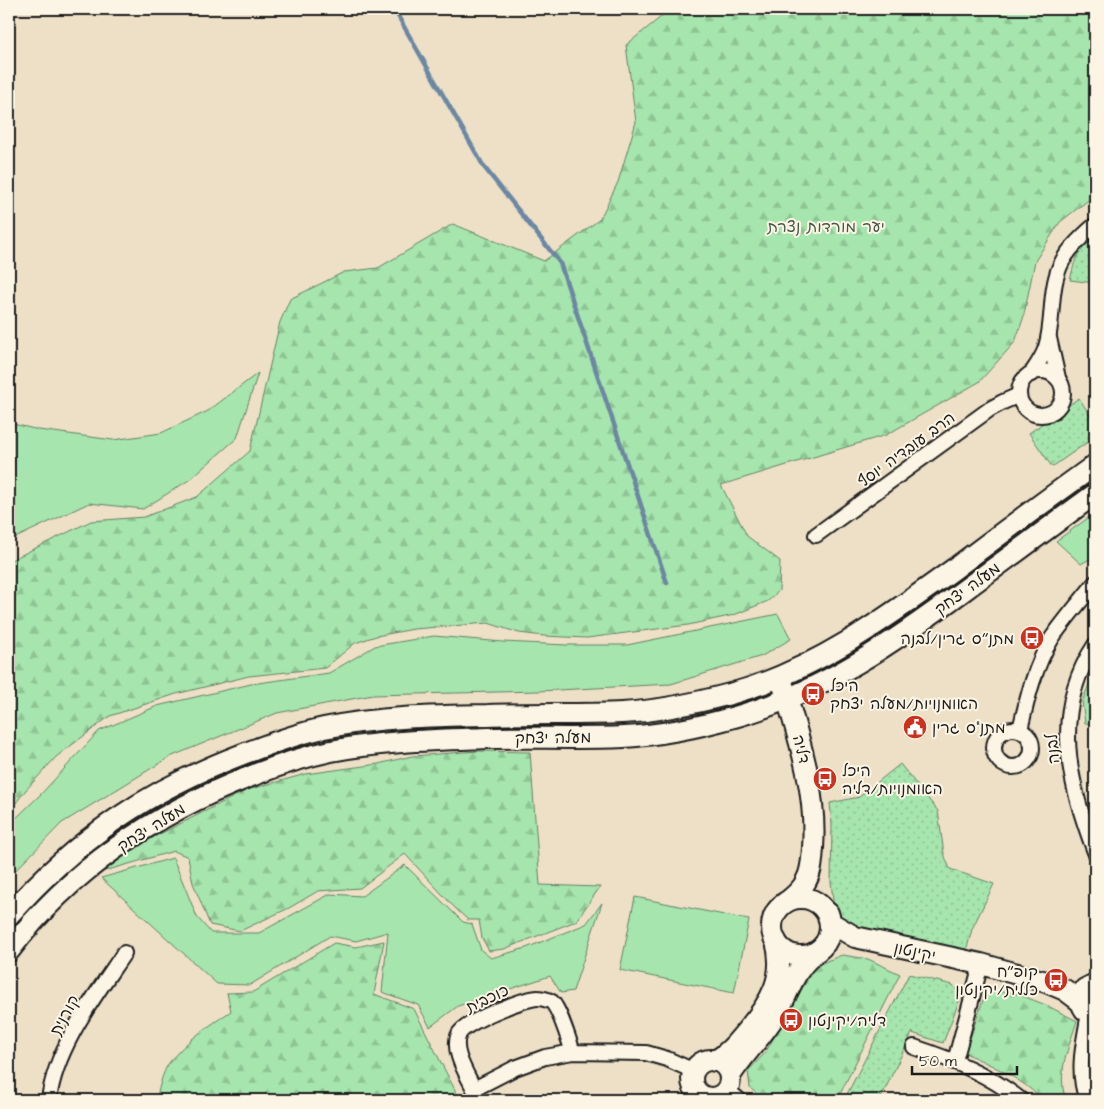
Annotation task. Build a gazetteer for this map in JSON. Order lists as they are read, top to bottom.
{
  "streets": {
    "street": [
      "הרב עובדיה יוסף",
      "מעלה יצחק",
      "דליה",
      "לבנה",
      "יקינטון",
      "כוכבית",
      "קורנית"
    ]
  },
  "crossings": [
    ["מעלה יצחק", "דליה"],
    ["דליה", "יקינטון"]
  ],
  "parks": ["יער מורדות נצרת"],
  "places": {
    "bus stop": [
      "מתנ״ס גרין/לבנה",
      "היכל האומנויות/מעלה יצחק",
      "היכל האומנויות/דליה",
      "קופ״ח כללית/יקינטון",
      "דליה/יקינטון"
    ],
    "public building": ["מתנ\"ס גרין"]
  },
  "scale_bar": "50 m"
}
